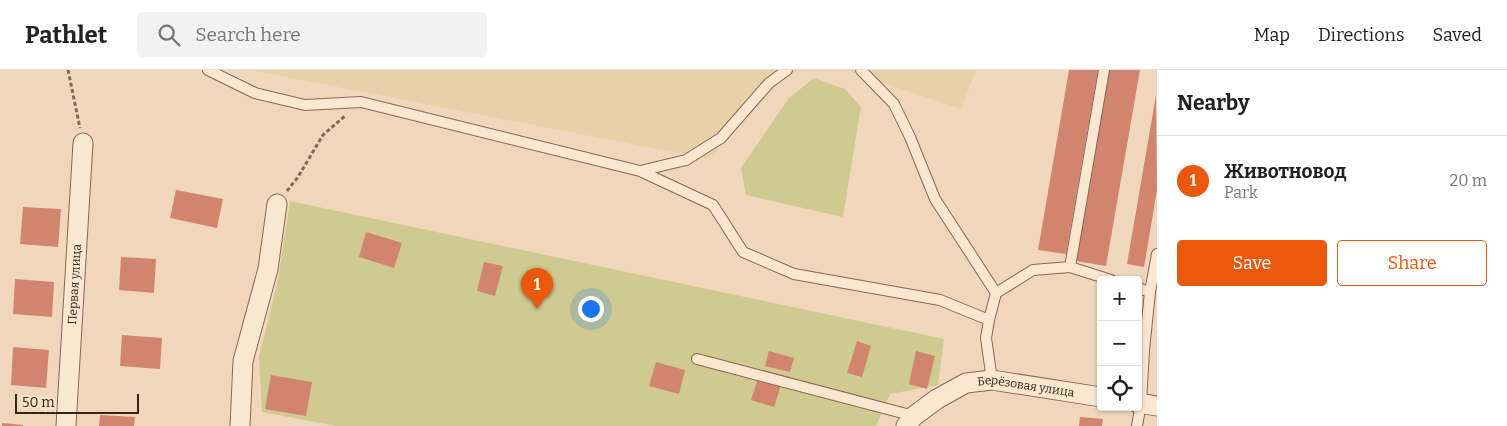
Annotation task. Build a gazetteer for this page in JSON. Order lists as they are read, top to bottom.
{
  "streets": {
    "street": ["Первая улица", "Берёзовая улица"]
  },
  "scale_bar": "50 m",
  "page": {
    "header": "Pathlet",
    "search": "Search here",
    "nav": ["Map", "Directions", "Saved"],
    "heading": "Nearby",
    "list": [
      {
        "mark": "1",
        "name": "Животновод",
        "note": "Park",
        "value": "20 m"
      }
    ],
    "buttons": ["Save", "Share"],
    "pins": "1",
    "map_buttons": ["+", "−"],
    "scale": "50 m"
  }
}
